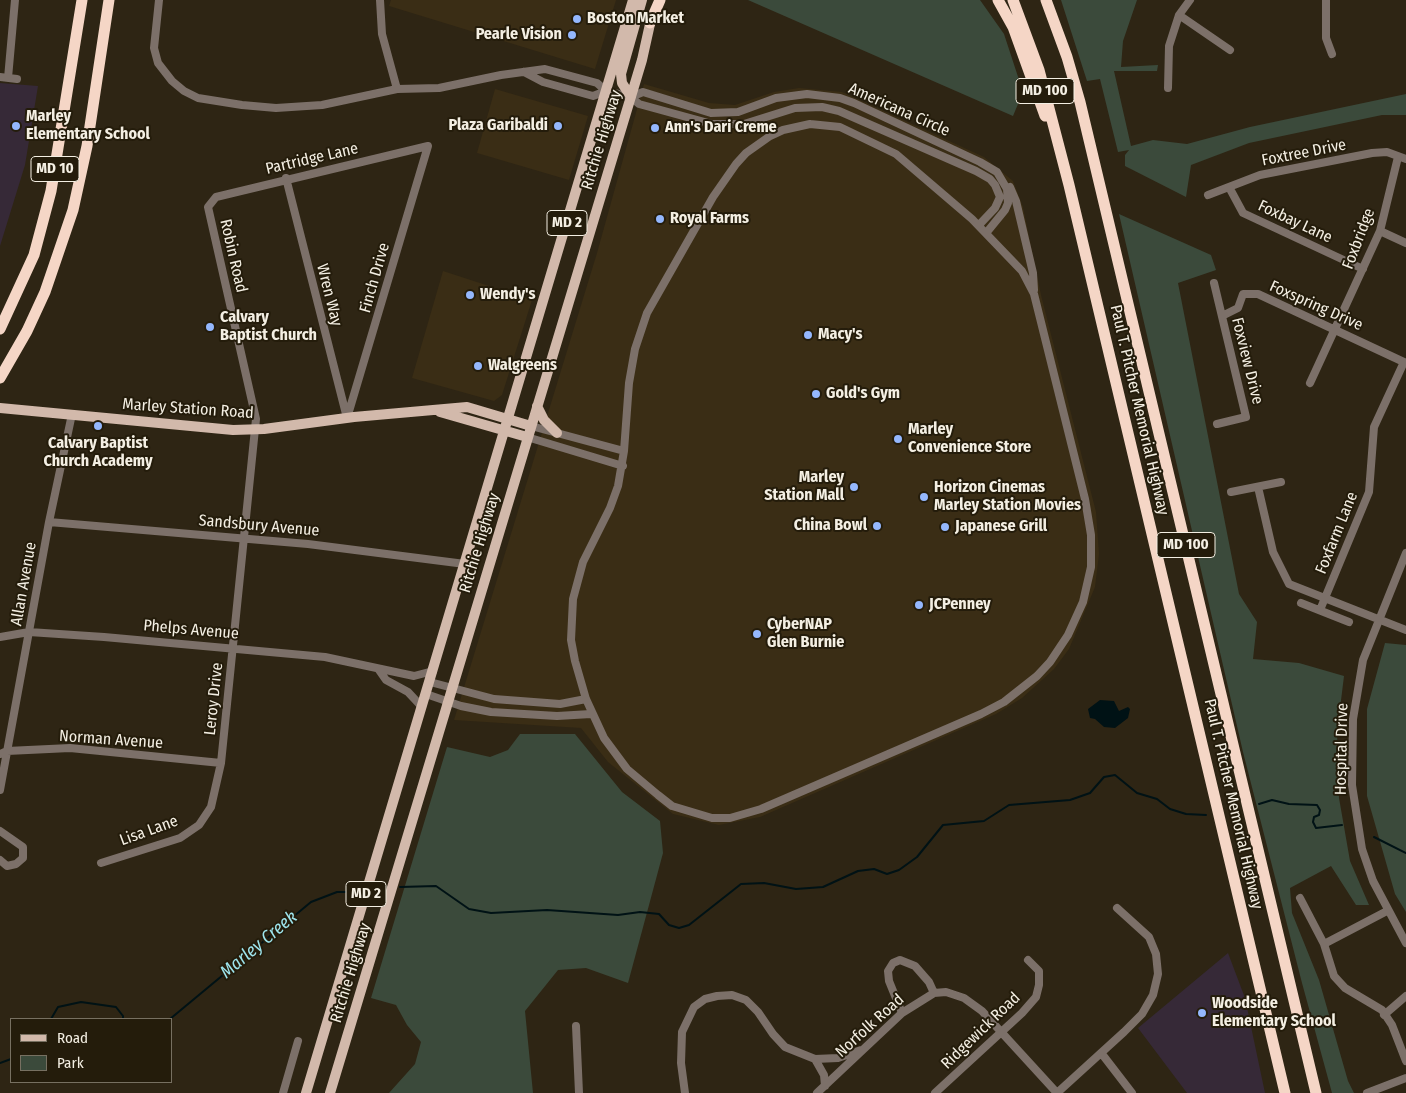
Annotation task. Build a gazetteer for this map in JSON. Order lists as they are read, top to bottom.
{
  "streets": {
    "highway": ["MD 100", "MD 10", "Paul T. Pitcher Memorial Highway"],
    "main road": ["Ritchie Highway", "MD 2", "Marley Station Road"],
    "street": [
      "Americana Circle",
      "Foxtree Drive",
      "Partridge Lane",
      "Foxbay Lane",
      "Foxbridge",
      "Robin Road",
      "Finch Drive",
      "Wren Way",
      "Foxspring Drive",
      "Foxview Drive",
      "Sandsbury Avenue",
      "Foxfarm Lane",
      "Allan Avenue",
      "Phelps Avenue",
      "Leroy Drive",
      "Norman Avenue",
      "Hospital Drive",
      "Lisa Lane",
      "Norfolk Road",
      "Ridgewick Road"
    ]
  },
  "crossings": [
    ["Americana Circle", "Ritchie Highway"],
    ["Ritchie Highway", "Marley Station Road"],
    ["Ritchie Highway", "Sandsbury Avenue"],
    ["Ritchie Highway", "Phelps Avenue"],
    ["Foxtree Drive", "Foxbay Lane"],
    ["Foxtree Drive", "Foxbridge"],
    ["Partridge Lane", "Robin Road"],
    ["Partridge Lane", "Finch Drive"],
    ["Partridge Lane", "Wren Way"],
    ["Foxbay Lane", "Foxbridge"],
    ["Foxbridge", "Foxspring Drive"],
    ["Robin Road", "Marley Station Road"],
    ["Robin Road", "Leroy Drive"],
    ["Finch Drive", "Wren Way"],
    ["Finch Drive", "Marley Station Road"],
    ["Wren Way", "Marley Station Road"],
    ["Foxspring Drive", "Foxview Drive"],
    ["Foxspring Drive", "Foxfarm Lane"],
    ["Marley Station Road", "Allan Avenue"],
    ["Marley Station Road", "Leroy Drive"],
    ["Sandsbury Avenue", "Allan Avenue"],
    ["Sandsbury Avenue", "Leroy Drive"],
    ["Allan Avenue", "Phelps Avenue"],
    ["Allan Avenue", "Norman Avenue"],
    ["Phelps Avenue", "Leroy Drive"],
    ["Leroy Drive", "Norman Avenue"],
    ["Leroy Drive", "Lisa Lane"],
    ["Norman Avenue", "Lisa Lane"]
  ],
  "water": ["Marley Creek"],
  "places": [
    "Boston Market",
    "Pearle Vision",
    "Marley Elementary School",
    "Plaza Garibaldi",
    "Ann's Dari Creme",
    "Royal Farms",
    "Wendy's",
    "Calvary Baptist Church",
    "Macy's",
    "Walgreens",
    "Gold's Gym",
    "Calvary Baptist Church Academy",
    "Marley Convenience Store",
    "Marley Station Mall",
    "Horizon Cinemas Marley Station Movies",
    "China Bowl",
    "Japanese Grill",
    "JCPenney",
    "CyberNAP Glen Burnie",
    "Woodside Elementary School"
  ],
  "legend": ["Road", "Park"]
}
